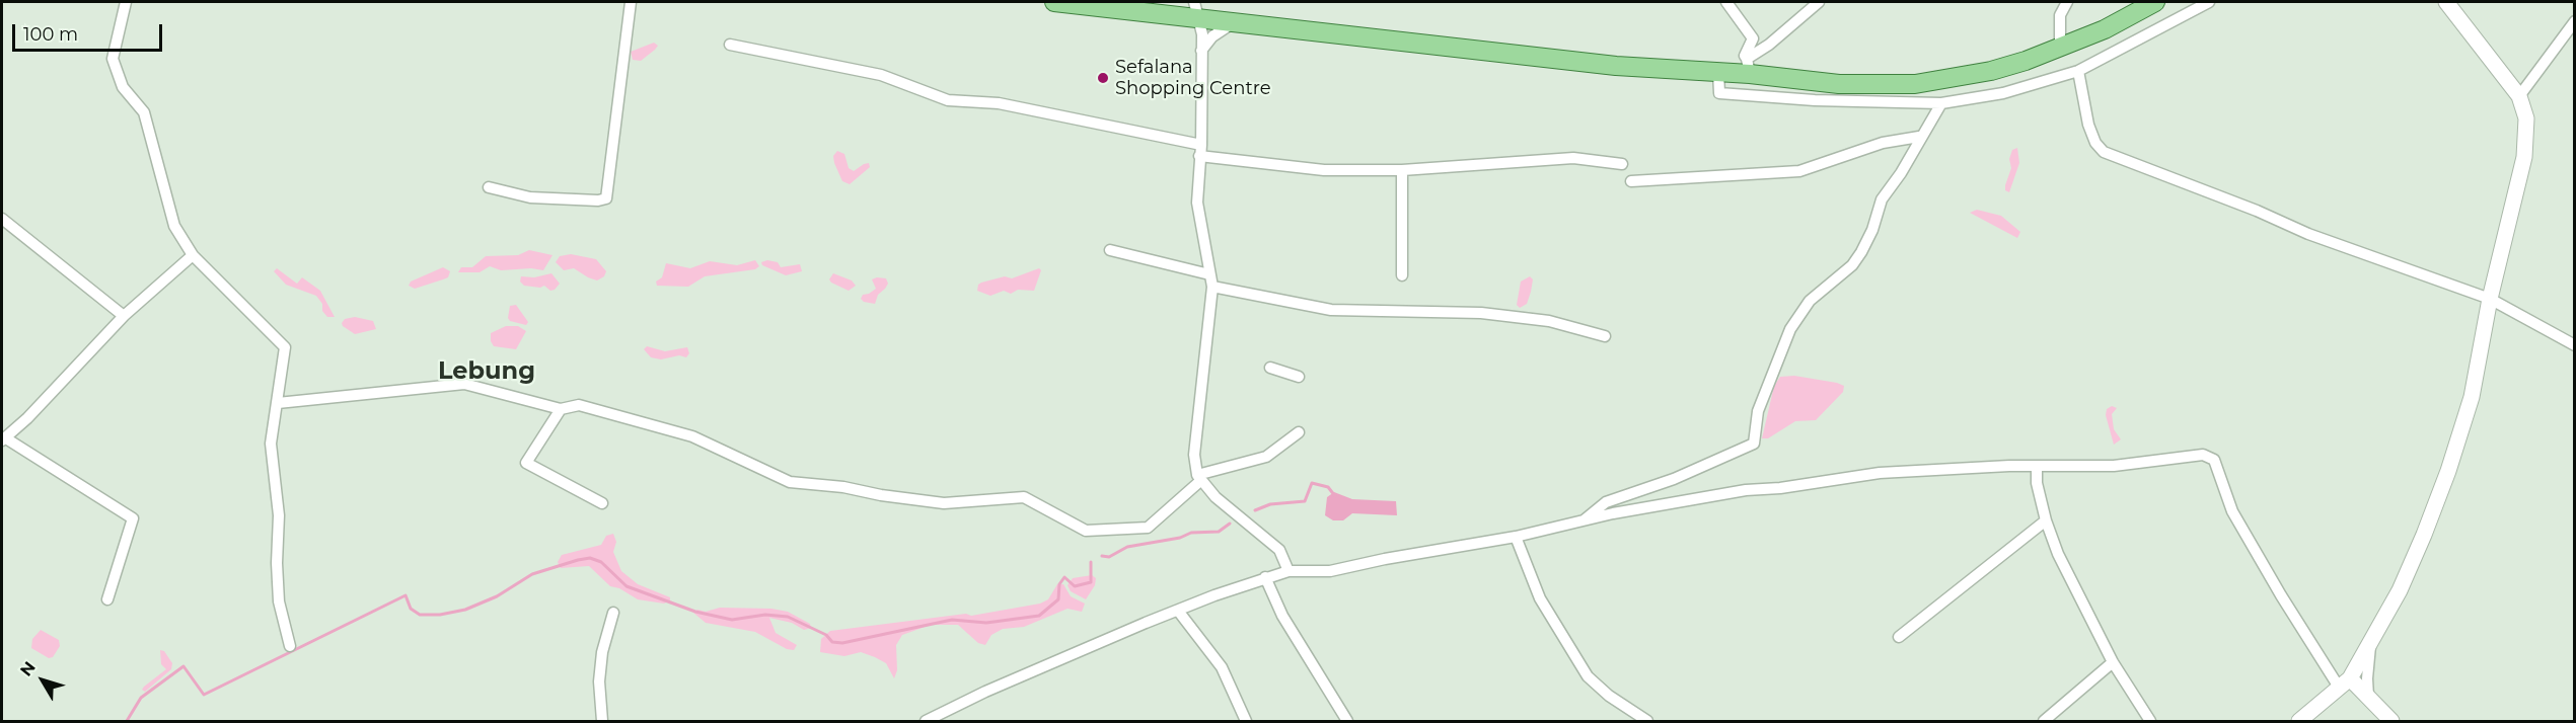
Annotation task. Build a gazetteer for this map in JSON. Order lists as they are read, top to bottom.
{
  "districts": ["Lebung"],
  "places": ["Sefalana Shopping Centre"],
  "scale_bar": "100 m",
  "north": "top left"
}
